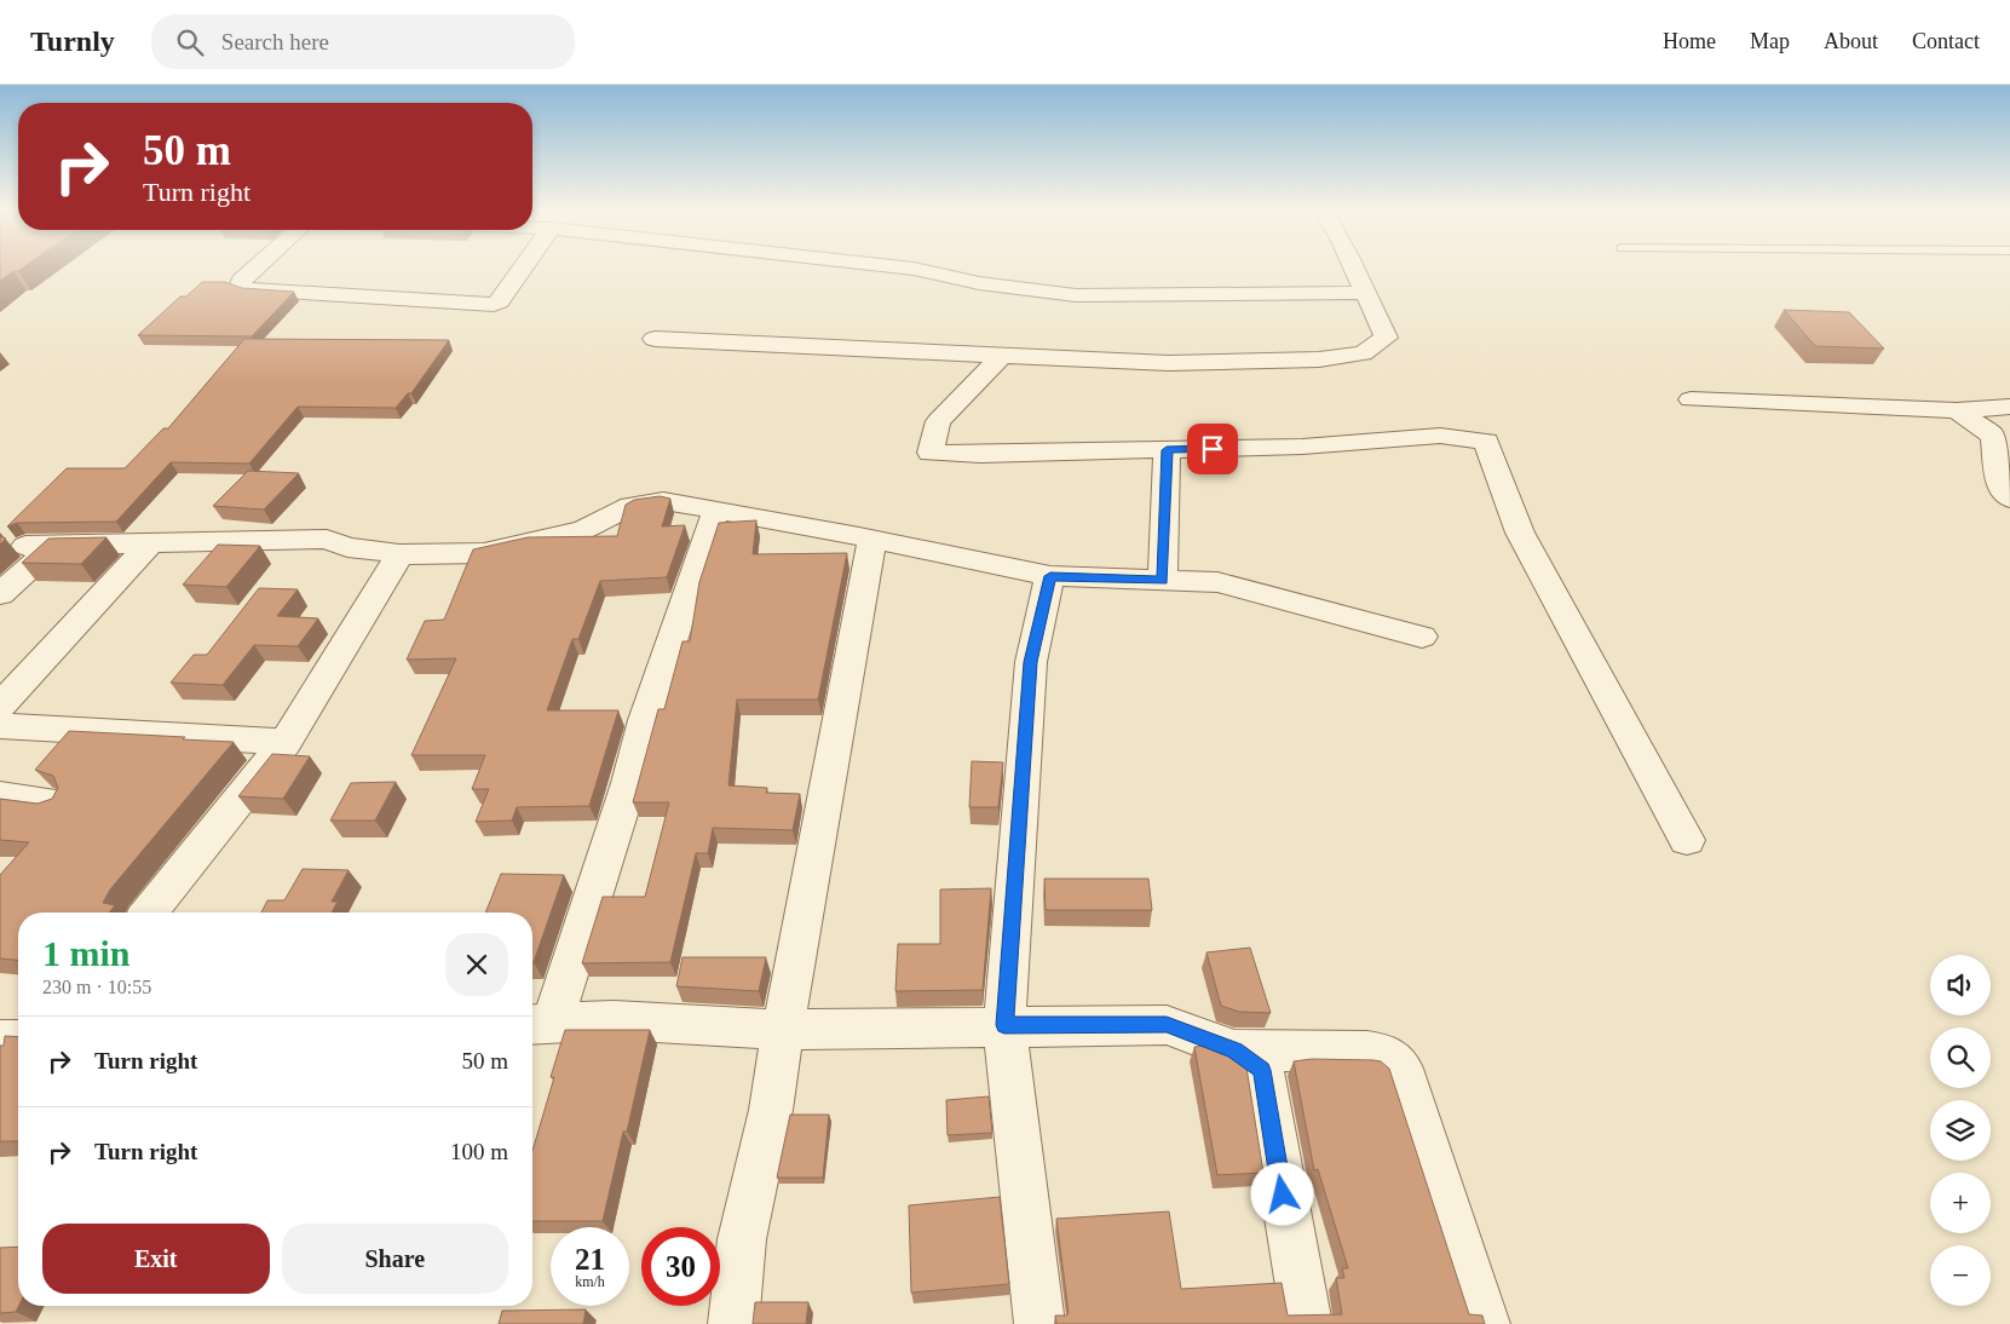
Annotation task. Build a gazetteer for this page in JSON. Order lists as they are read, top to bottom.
{
  "page": {
    "header": "Turnly",
    "search": "Search here",
    "nav": [
      "Home",
      "Map",
      "About",
      "Contact"
    ],
    "turn": ["50 m", "Turn right"],
    "heading": ["1 min", "230 m · 10:55"],
    "map_buttons": ["+", "−"],
    "list": [
      {
        "name": "Turn right",
        "value": "50 m"
      },
      {
        "name": "Turn right",
        "value": "100 m"
      }
    ],
    "buttons": ["Exit", "Share"],
    "speed": "21 km/h",
    "limit": "30"
  }
}
